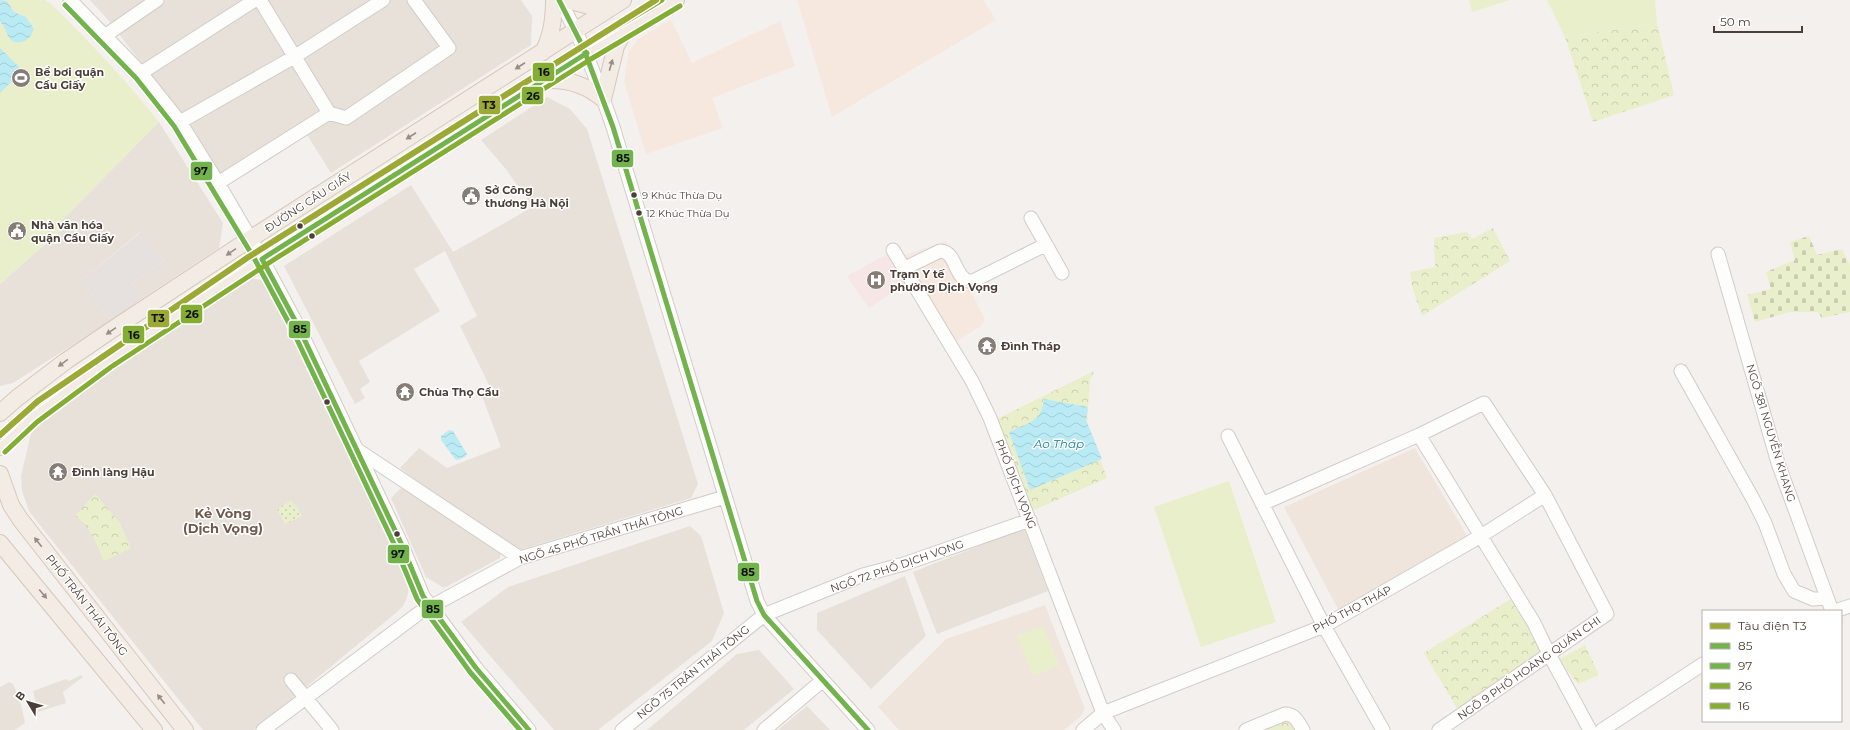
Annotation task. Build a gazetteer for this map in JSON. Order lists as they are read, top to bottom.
{
  "streets": {
    "main road": ["ĐƯỜNG CẦU GIẤY", "PHỐ TRẦN THÁI TÔNG"],
    "street": [
      "NGÕ 381 NGUYỄN KHANG",
      "PHỐ DỊCH VỌNG",
      "NGÕ 45 PHỐ TRẦN THÁI TÔNG",
      "NGÕ 72 PHỐ DỊCH VỌNG",
      "PHỐ THỌ THÁP",
      "NGÕ 9 PHỐ HOÀNG QUÁN CHI",
      "NGÕ 75 TRẦN THÁI TÔNG"
    ]
  },
  "crossings": [
    ["PHỐ DỊCH VỌNG", "NGÕ 72 PHỐ DỊCH VỌNG"],
    ["PHỐ DỊCH VỌNG", "PHỐ THỌ THÁP"],
    ["NGÕ 72 PHỐ DỊCH VỌNG", "NGÕ 75 TRẦN THÁI TÔNG"],
    ["PHỐ THỌ THÁP", "NGÕ 9 PHỐ HOÀNG QUÁN CHI"]
  ],
  "districts": ["Kẻ Vòng (Dịch Vọng)"],
  "water": ["Ao Tháp"],
  "places": {
    "sports": ["Bể bơi quận Cầu Giấy"],
    "other": ["9 Khúc Thừa Dụ", "12 Khúc Thừa Dụ"],
    "public building": ["Sở Công thương Hà Nội", "Nhà văn hóa quận Cầu Giấy"],
    "hospital": ["Trạm Y tế phường Dịch Vọng"],
    "temple": ["Đình Tháp", "Chùa Thọ Cầu", "Đình làng Hậu"]
  },
  "lines": [
    "metro line T3",
    "transit line 85",
    "transit line 16",
    "transit line 97",
    "transit line 26"
  ],
  "legend": [
    "Tàu điện T3",
    "85",
    "97",
    "26",
    "16"
  ],
  "scale_bar": "50 m",
  "north": "top left"
}
